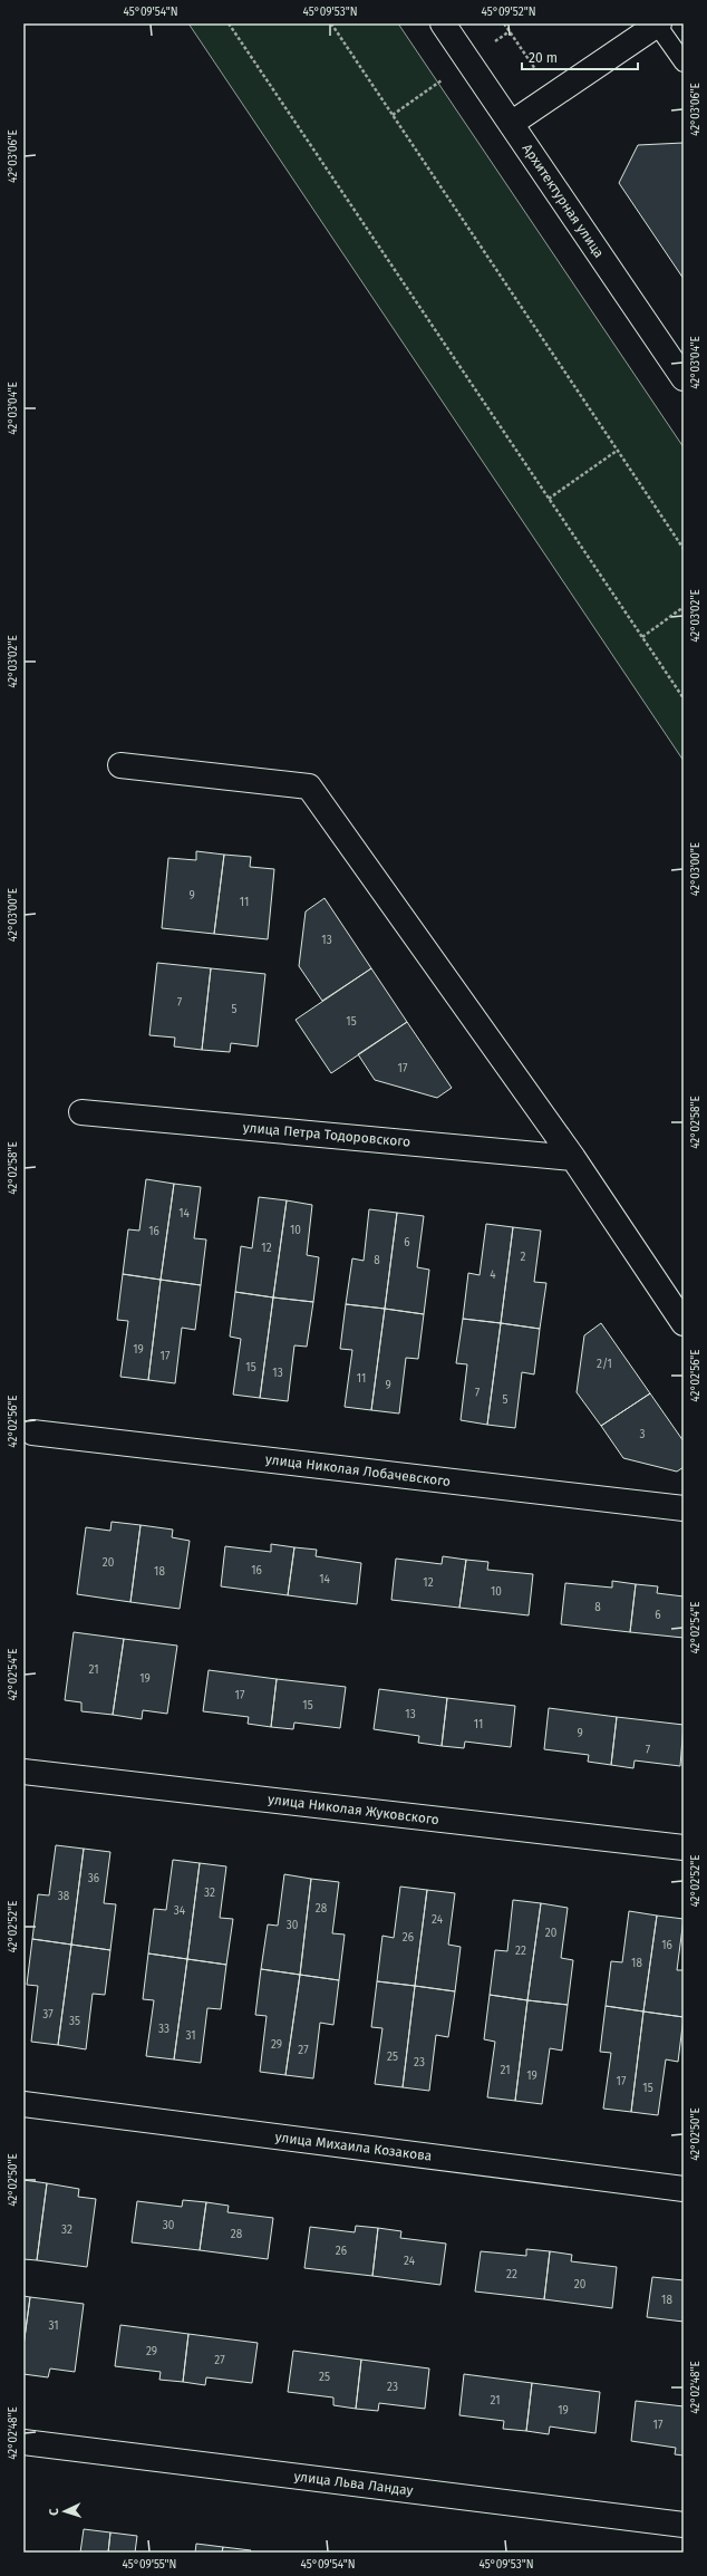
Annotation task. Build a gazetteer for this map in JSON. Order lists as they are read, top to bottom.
{
  "streets": {
    "street": [
      "Архитектурная улица",
      "улица Петра Тодоровского",
      "улица Николая Лобачевского",
      "улица Николая Жуковского",
      "улица Михаила Козакова",
      "улица Льва Ландау"
    ]
  },
  "house_numbers": [
    "9",
    "11",
    "13",
    "7",
    "5",
    "15",
    "17",
    "14",
    "10",
    "16",
    "6",
    "12",
    "2",
    "8",
    "4",
    "19",
    "17",
    "2/1",
    "15",
    "13",
    "11",
    "9",
    "7",
    "5",
    "3",
    "20",
    "16",
    "18",
    "14",
    "12",
    "10",
    "8",
    "6",
    "21",
    "19",
    "17",
    "15",
    "13",
    "11",
    "9",
    "7",
    "36",
    "32",
    "38",
    "28",
    "34",
    "24",
    "30",
    "20",
    "26",
    "16",
    "22",
    "18",
    "37",
    "35",
    "33",
    "31",
    "29",
    "27",
    "25",
    "23",
    "21",
    "19",
    "17",
    "15",
    "30",
    "32",
    "28",
    "26",
    "24",
    "22",
    "20",
    "18",
    "31",
    "29",
    "27",
    "25",
    "23",
    "21",
    "19",
    "17"
  ],
  "scale_bar": "20 m",
  "north": "left",
  "coordinates": [
    "45°09'54\"N",
    "45°09'53\"N",
    "45°09'52\"N",
    "42°03'06\"E",
    "42°03'04\"E",
    "42°03'02\"E",
    "42°03'00\"E",
    "42°02'58\"E",
    "42°02'56\"E",
    "42°02'54\"E",
    "42°02'52\"E",
    "42°02'50\"E",
    "42°02'48\"E",
    "45°09'55\"N"
  ]
}
